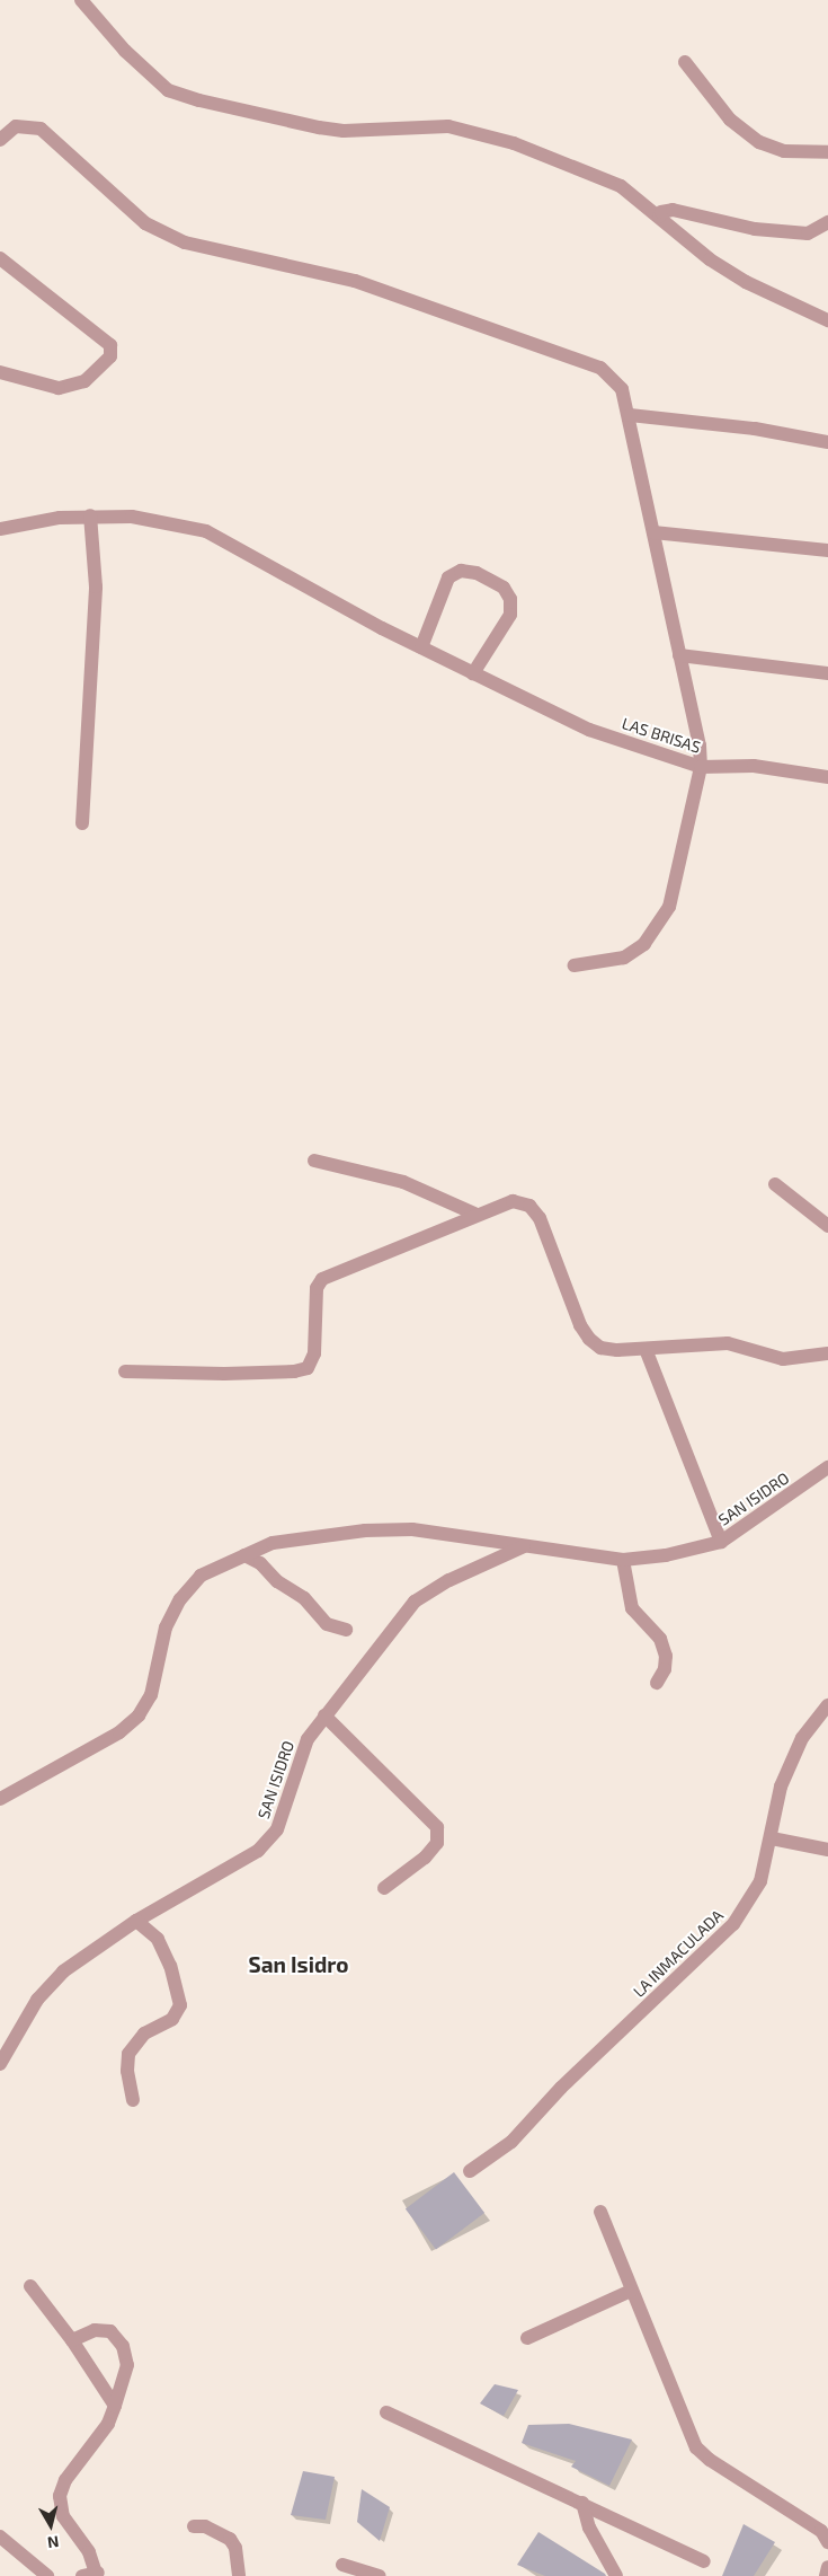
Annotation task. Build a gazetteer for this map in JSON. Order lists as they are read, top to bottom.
{
  "streets": {
    "street": ["LAS BRISAS", "SAN ISIDRO", "LA INMACULADA"]
  },
  "districts": ["San Isidro"],
  "north": "bottom"
}
